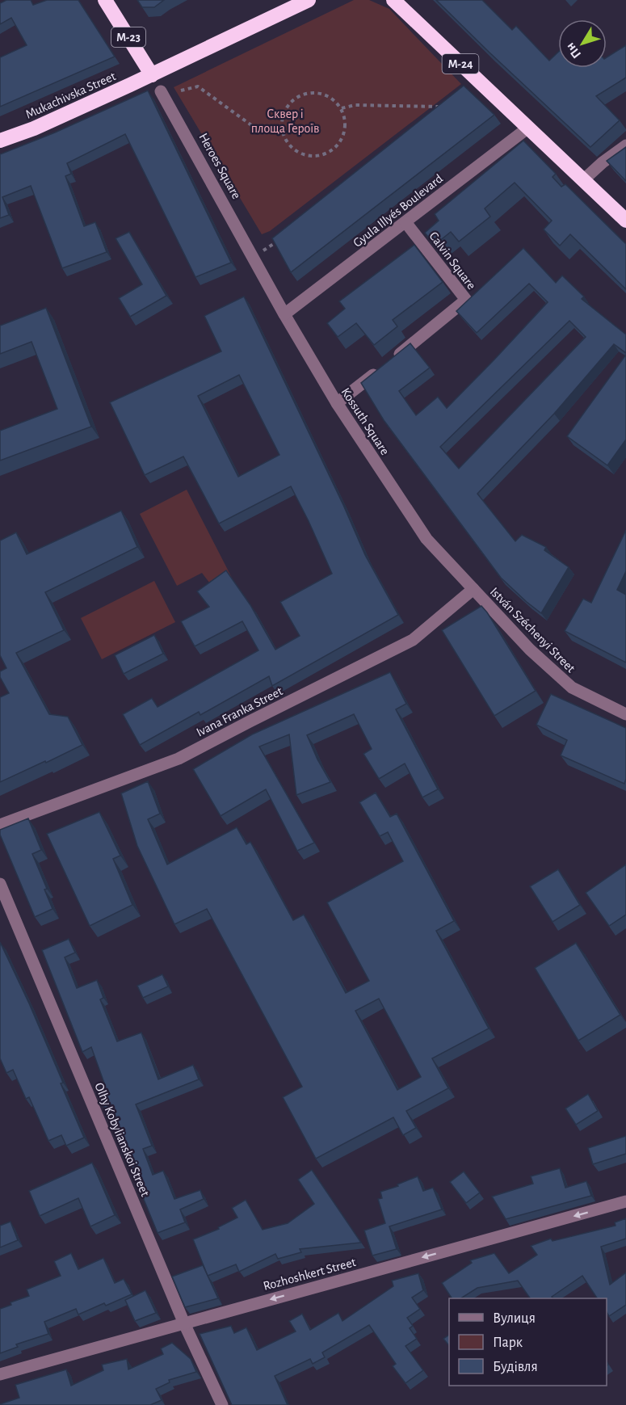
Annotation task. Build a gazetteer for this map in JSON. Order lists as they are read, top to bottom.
{
  "streets": {
    "highway": ["М-23", "М-24", "Mukachivska Street"],
    "street": [
      "Heroes Square",
      "Gyula Illyés Boulevard",
      "Calvin Square",
      "Kossuth Square",
      "István Széchenyi Street",
      "Ivana Franka Street",
      "Olhy Kobylianskoi Street",
      "Rozhoshkert Street"
    ]
  },
  "crossings": [
    ["М-23", "Mukachivska Street"],
    ["М-24", "Gyula Illyés Boulevard"],
    ["Heroes Square", "Kossuth Square"],
    ["Gyula Illyés Boulevard", "Calvin Square"],
    ["Gyula Illyés Boulevard", "Kossuth Square"],
    ["Calvin Square", "Kossuth Square"],
    ["Kossuth Square", "István Széchenyi Street"],
    ["Kossuth Square", "Ivana Franka Street"],
    ["István Széchenyi Street", "Ivana Franka Street"],
    ["Olhy Kobylianskoi Street", "Rozhoshkert Street"]
  ],
  "one_way": ["Rozhoshkert Street"],
  "parks": ["Сквер і площа Героїв"],
  "legend": ["Вулиця", "Парк", "Будівля"],
  "north": "bottom left"
}
